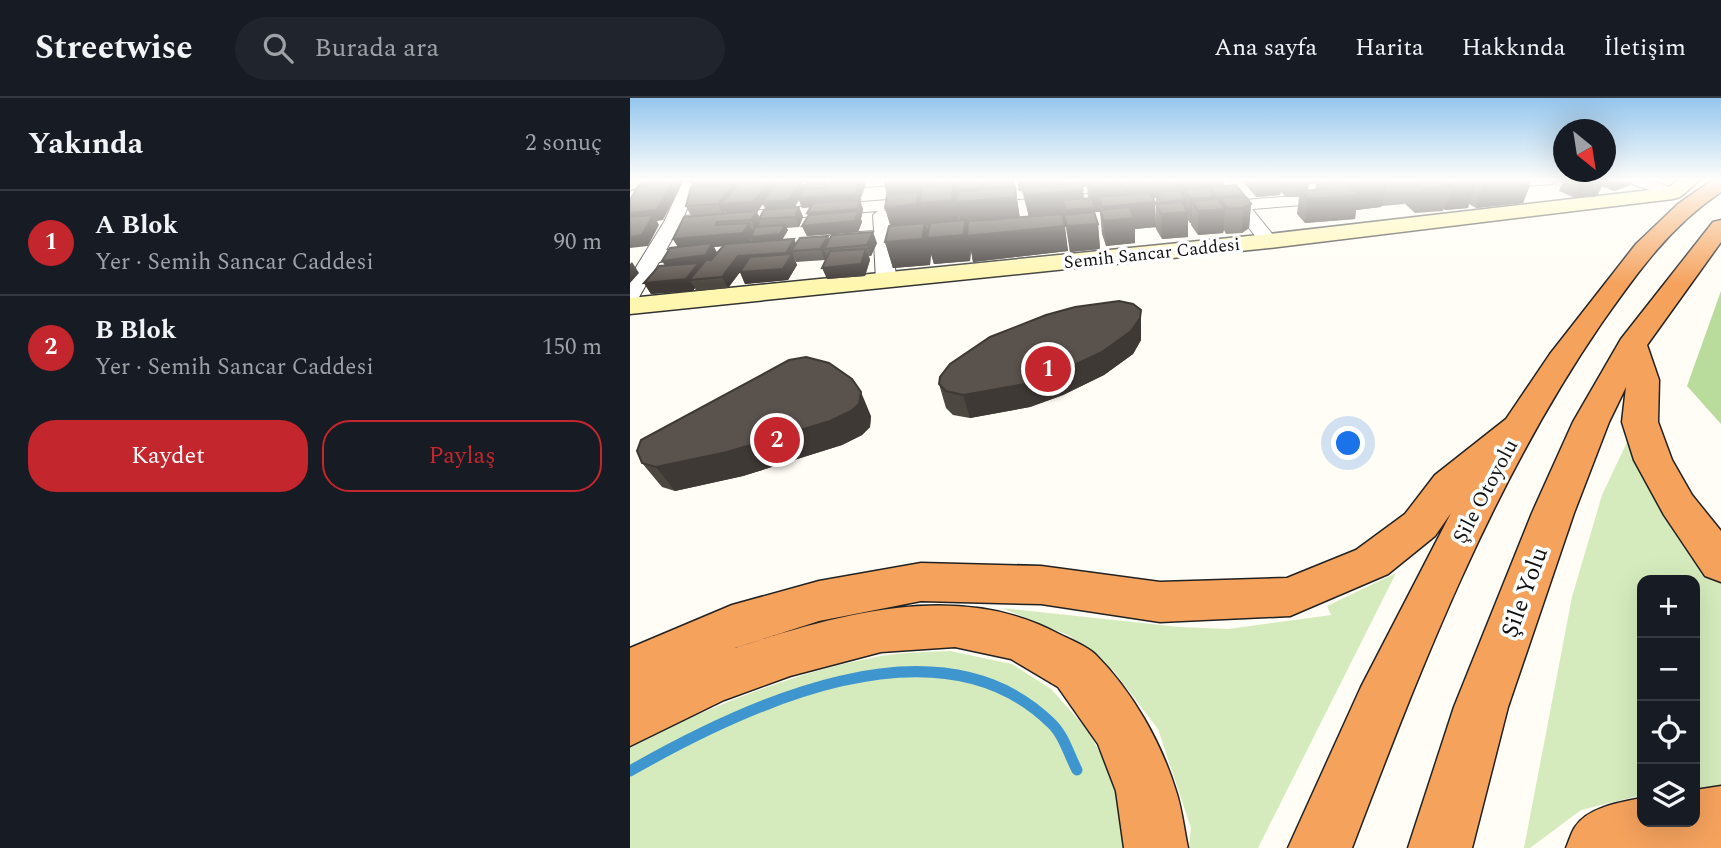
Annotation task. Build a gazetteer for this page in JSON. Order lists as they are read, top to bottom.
{
  "streets": {
    "highway": ["Şile Otoyolu", "Şile Yolu"],
    "street": ["Semih Sancar Caddesi"]
  },
  "north": "bottom right",
  "page": {
    "header": "Streetwise",
    "search": "Burada ara",
    "nav": [
      "Ana sayfa",
      "Harita",
      "Hakkında",
      "İletişim"
    ],
    "heading": ["Yakında", "2 sonuç"],
    "list": [
      {
        "mark": "1",
        "name": "A Blok",
        "note": "Yer · Semih Sancar Caddesi",
        "value": "90 m"
      },
      {
        "mark": "2",
        "name": "B Blok",
        "note": "Yer · Semih Sancar Caddesi",
        "value": "150 m"
      }
    ],
    "pins": ["1", "2"],
    "buttons": ["Kaydet", "Paylaş"],
    "map_buttons": ["+", "−"]
  }
}
